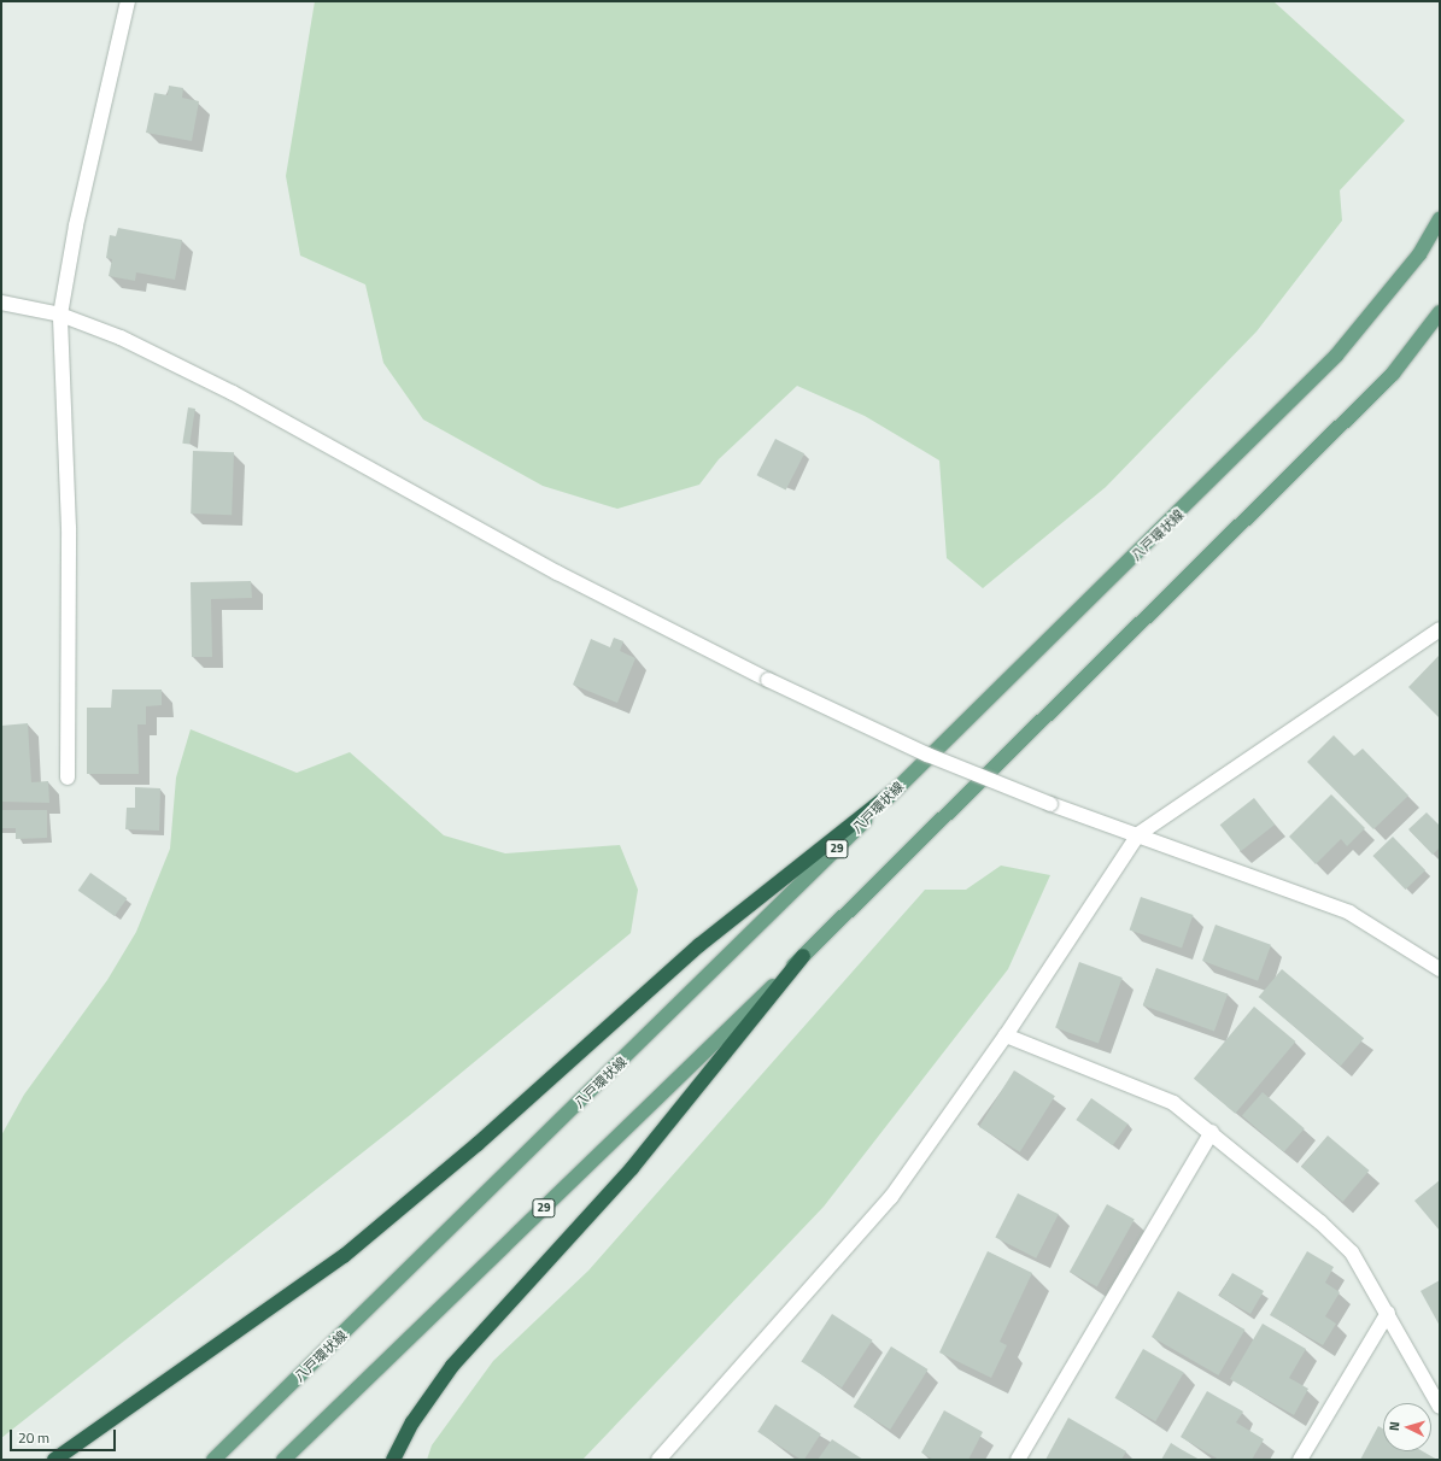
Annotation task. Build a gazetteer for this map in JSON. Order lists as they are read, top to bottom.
{
  "streets": {
    "main road": ["八戸環状線", "29"]
  },
  "scale_bar": "20 m",
  "north": "left"
}
